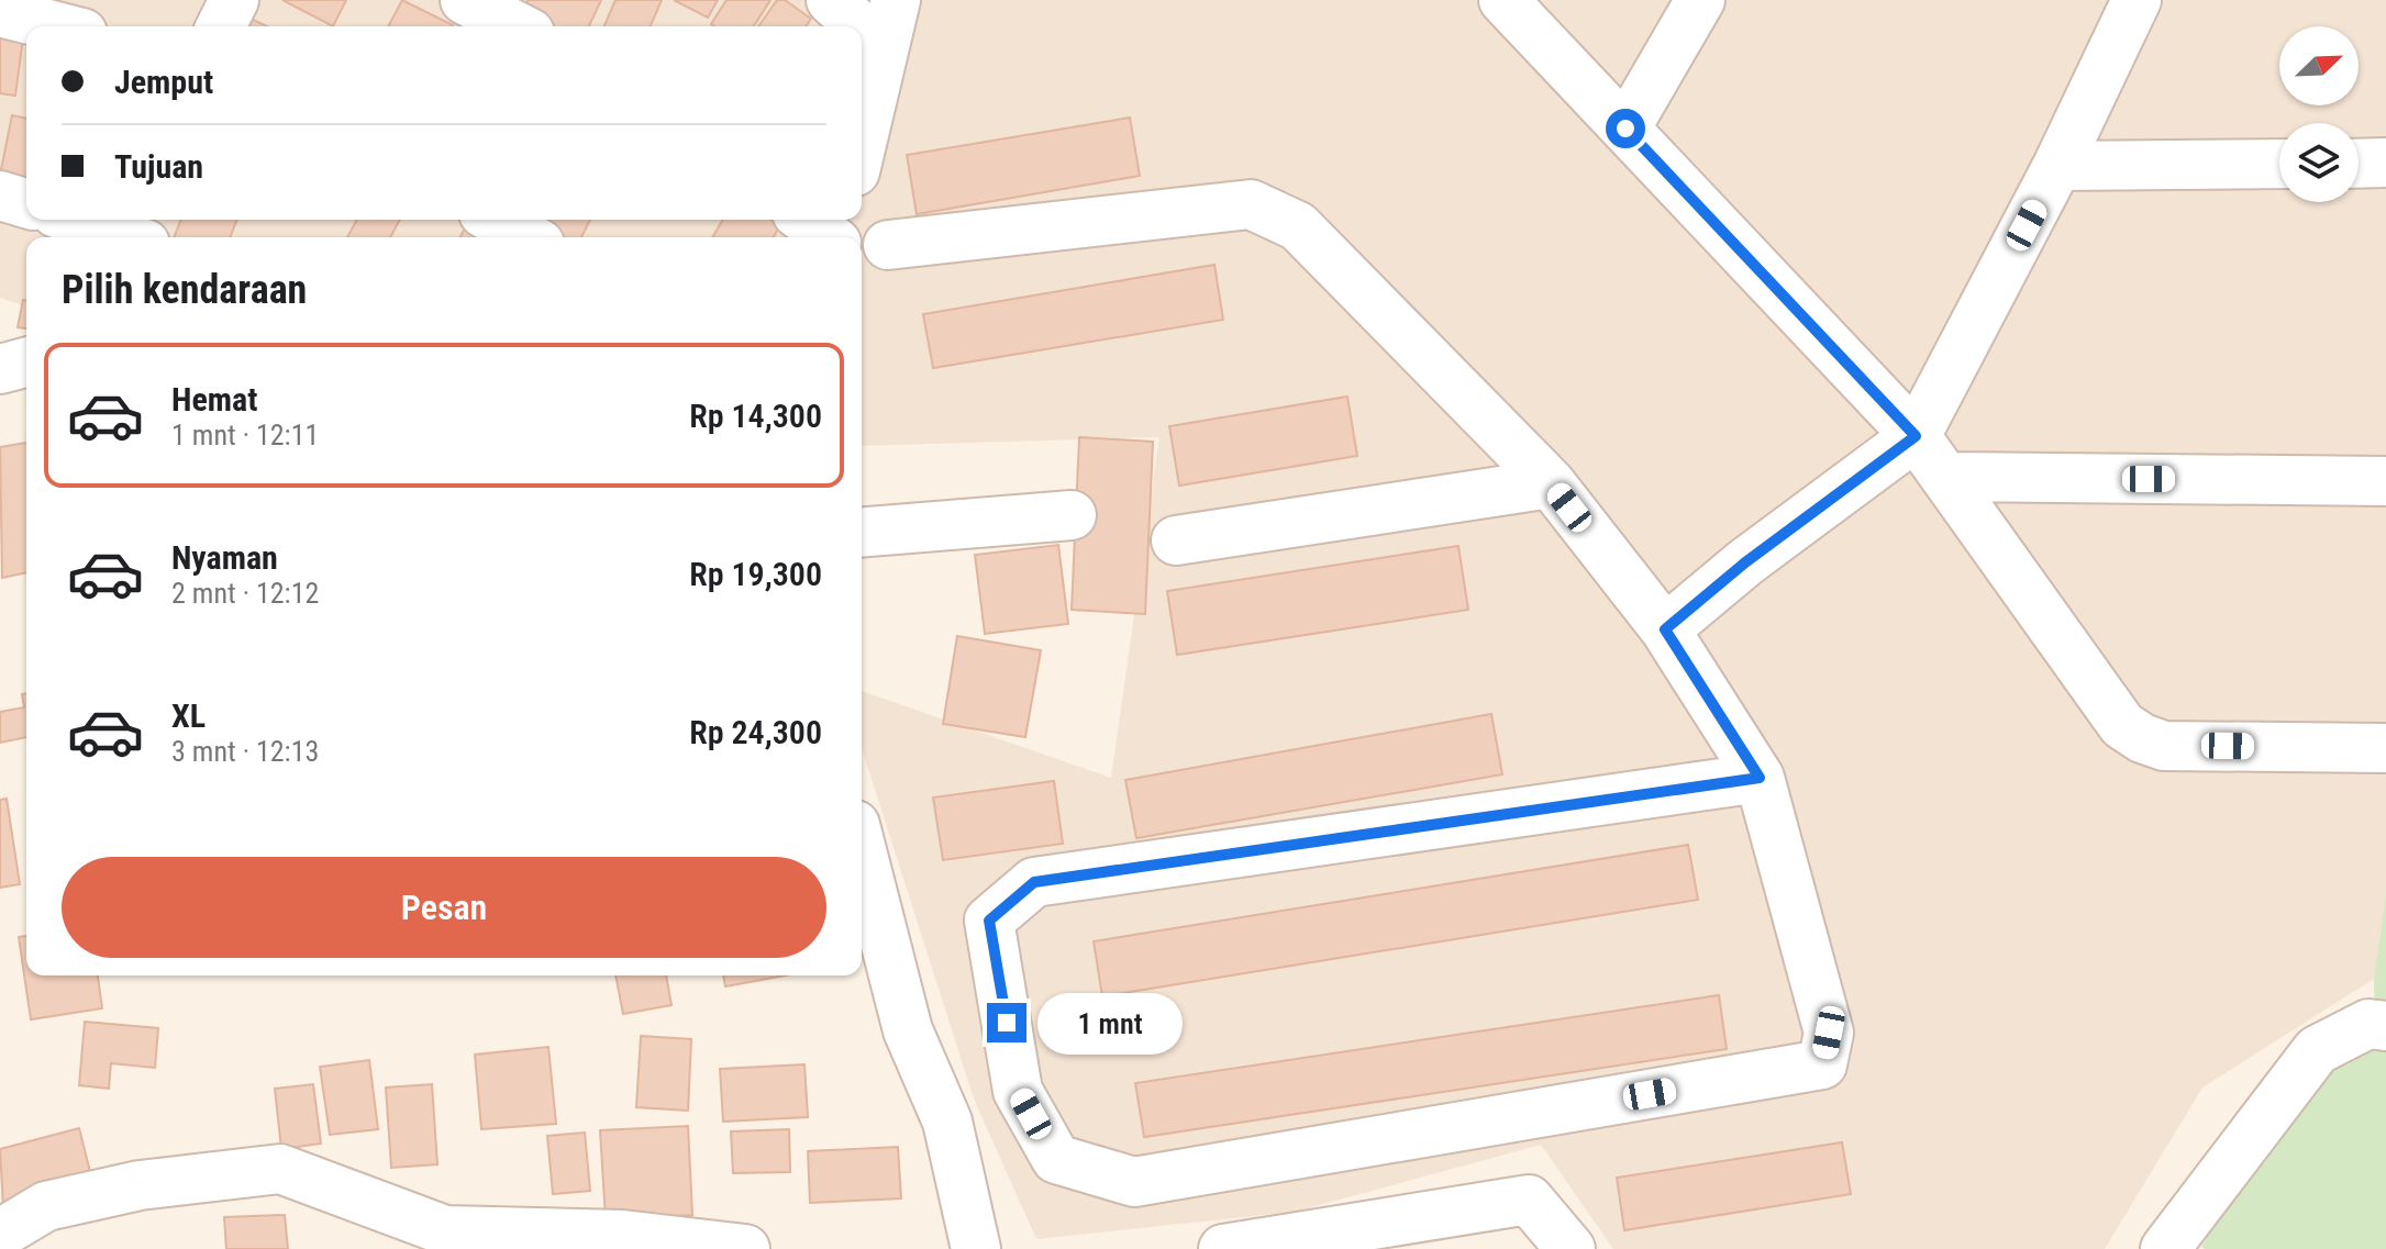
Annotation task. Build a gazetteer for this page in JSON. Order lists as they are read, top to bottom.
{
  "north": "top right",
  "page": {
    "banner": ["Jemput", "Tujuan"],
    "heading": "Pilih kendaraan",
    "list": [
      {
        "name": "Hemat",
        "note": "1 mnt · 12:11",
        "value": "Rp 14,300"
      },
      {
        "name": "Nyaman",
        "note": "2 mnt · 12:12",
        "value": "Rp 19,300"
      },
      {
        "name": "XL",
        "note": "3 mnt · 12:13",
        "value": "Rp 24,300"
      }
    ],
    "buttons": "Pesan",
    "bubble": "1 mnt"
  }
}
